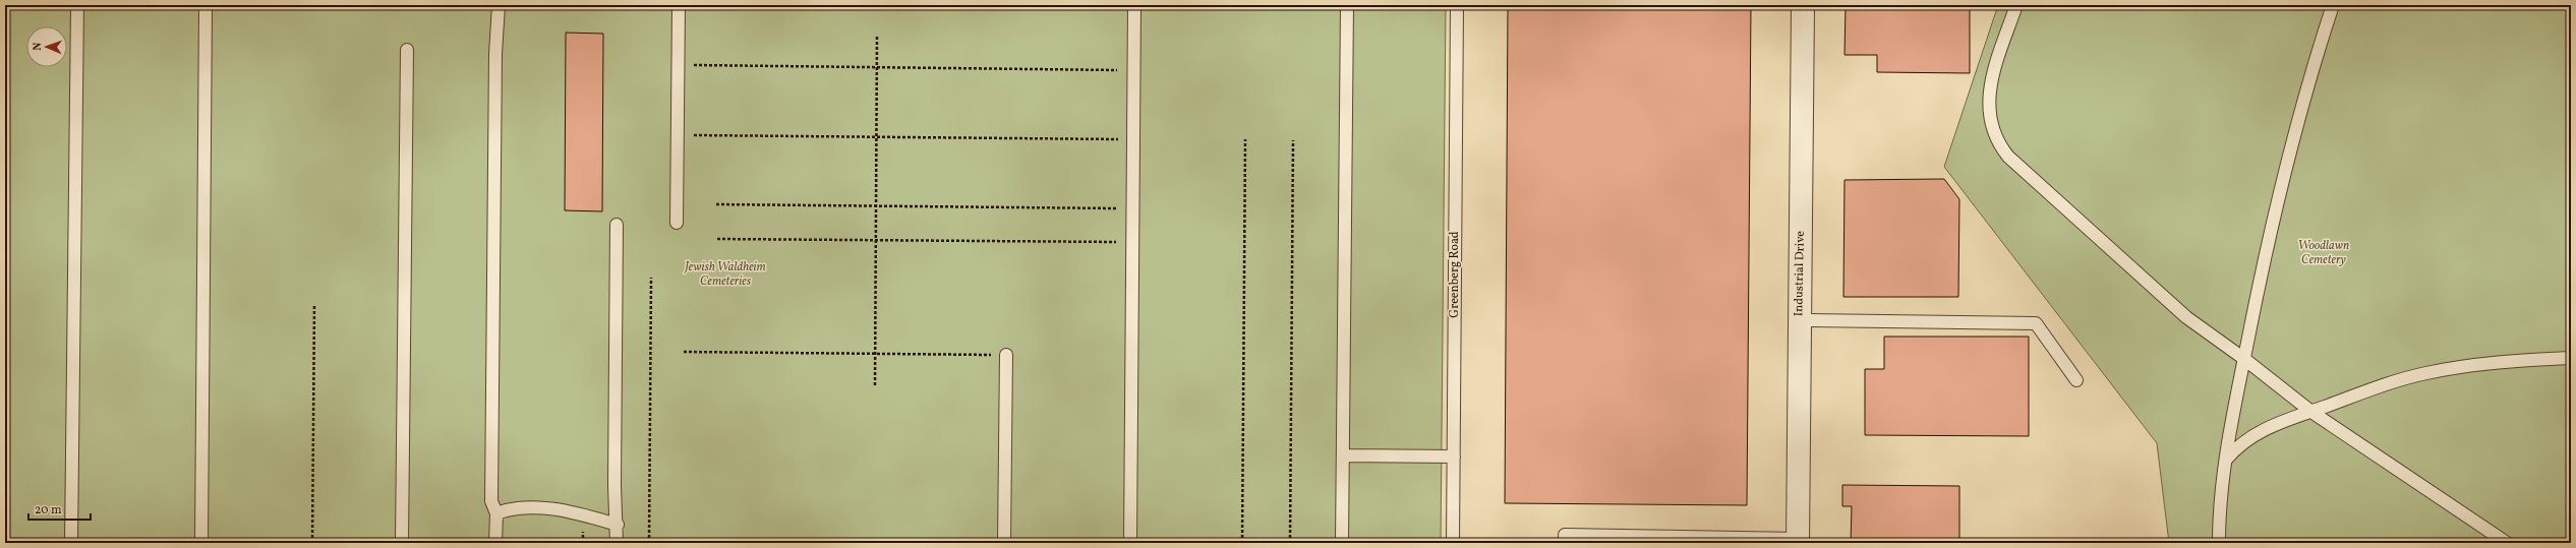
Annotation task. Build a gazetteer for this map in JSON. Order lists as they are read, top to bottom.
{
  "streets": {
    "street": ["Industrial Drive"],
    "lane": ["Greenberg Road"]
  },
  "parks": ["Woodlawn Cemetery", "Jewish Waldheim Cemeteries"],
  "scale_bar": "20 m",
  "north": "left"
}
